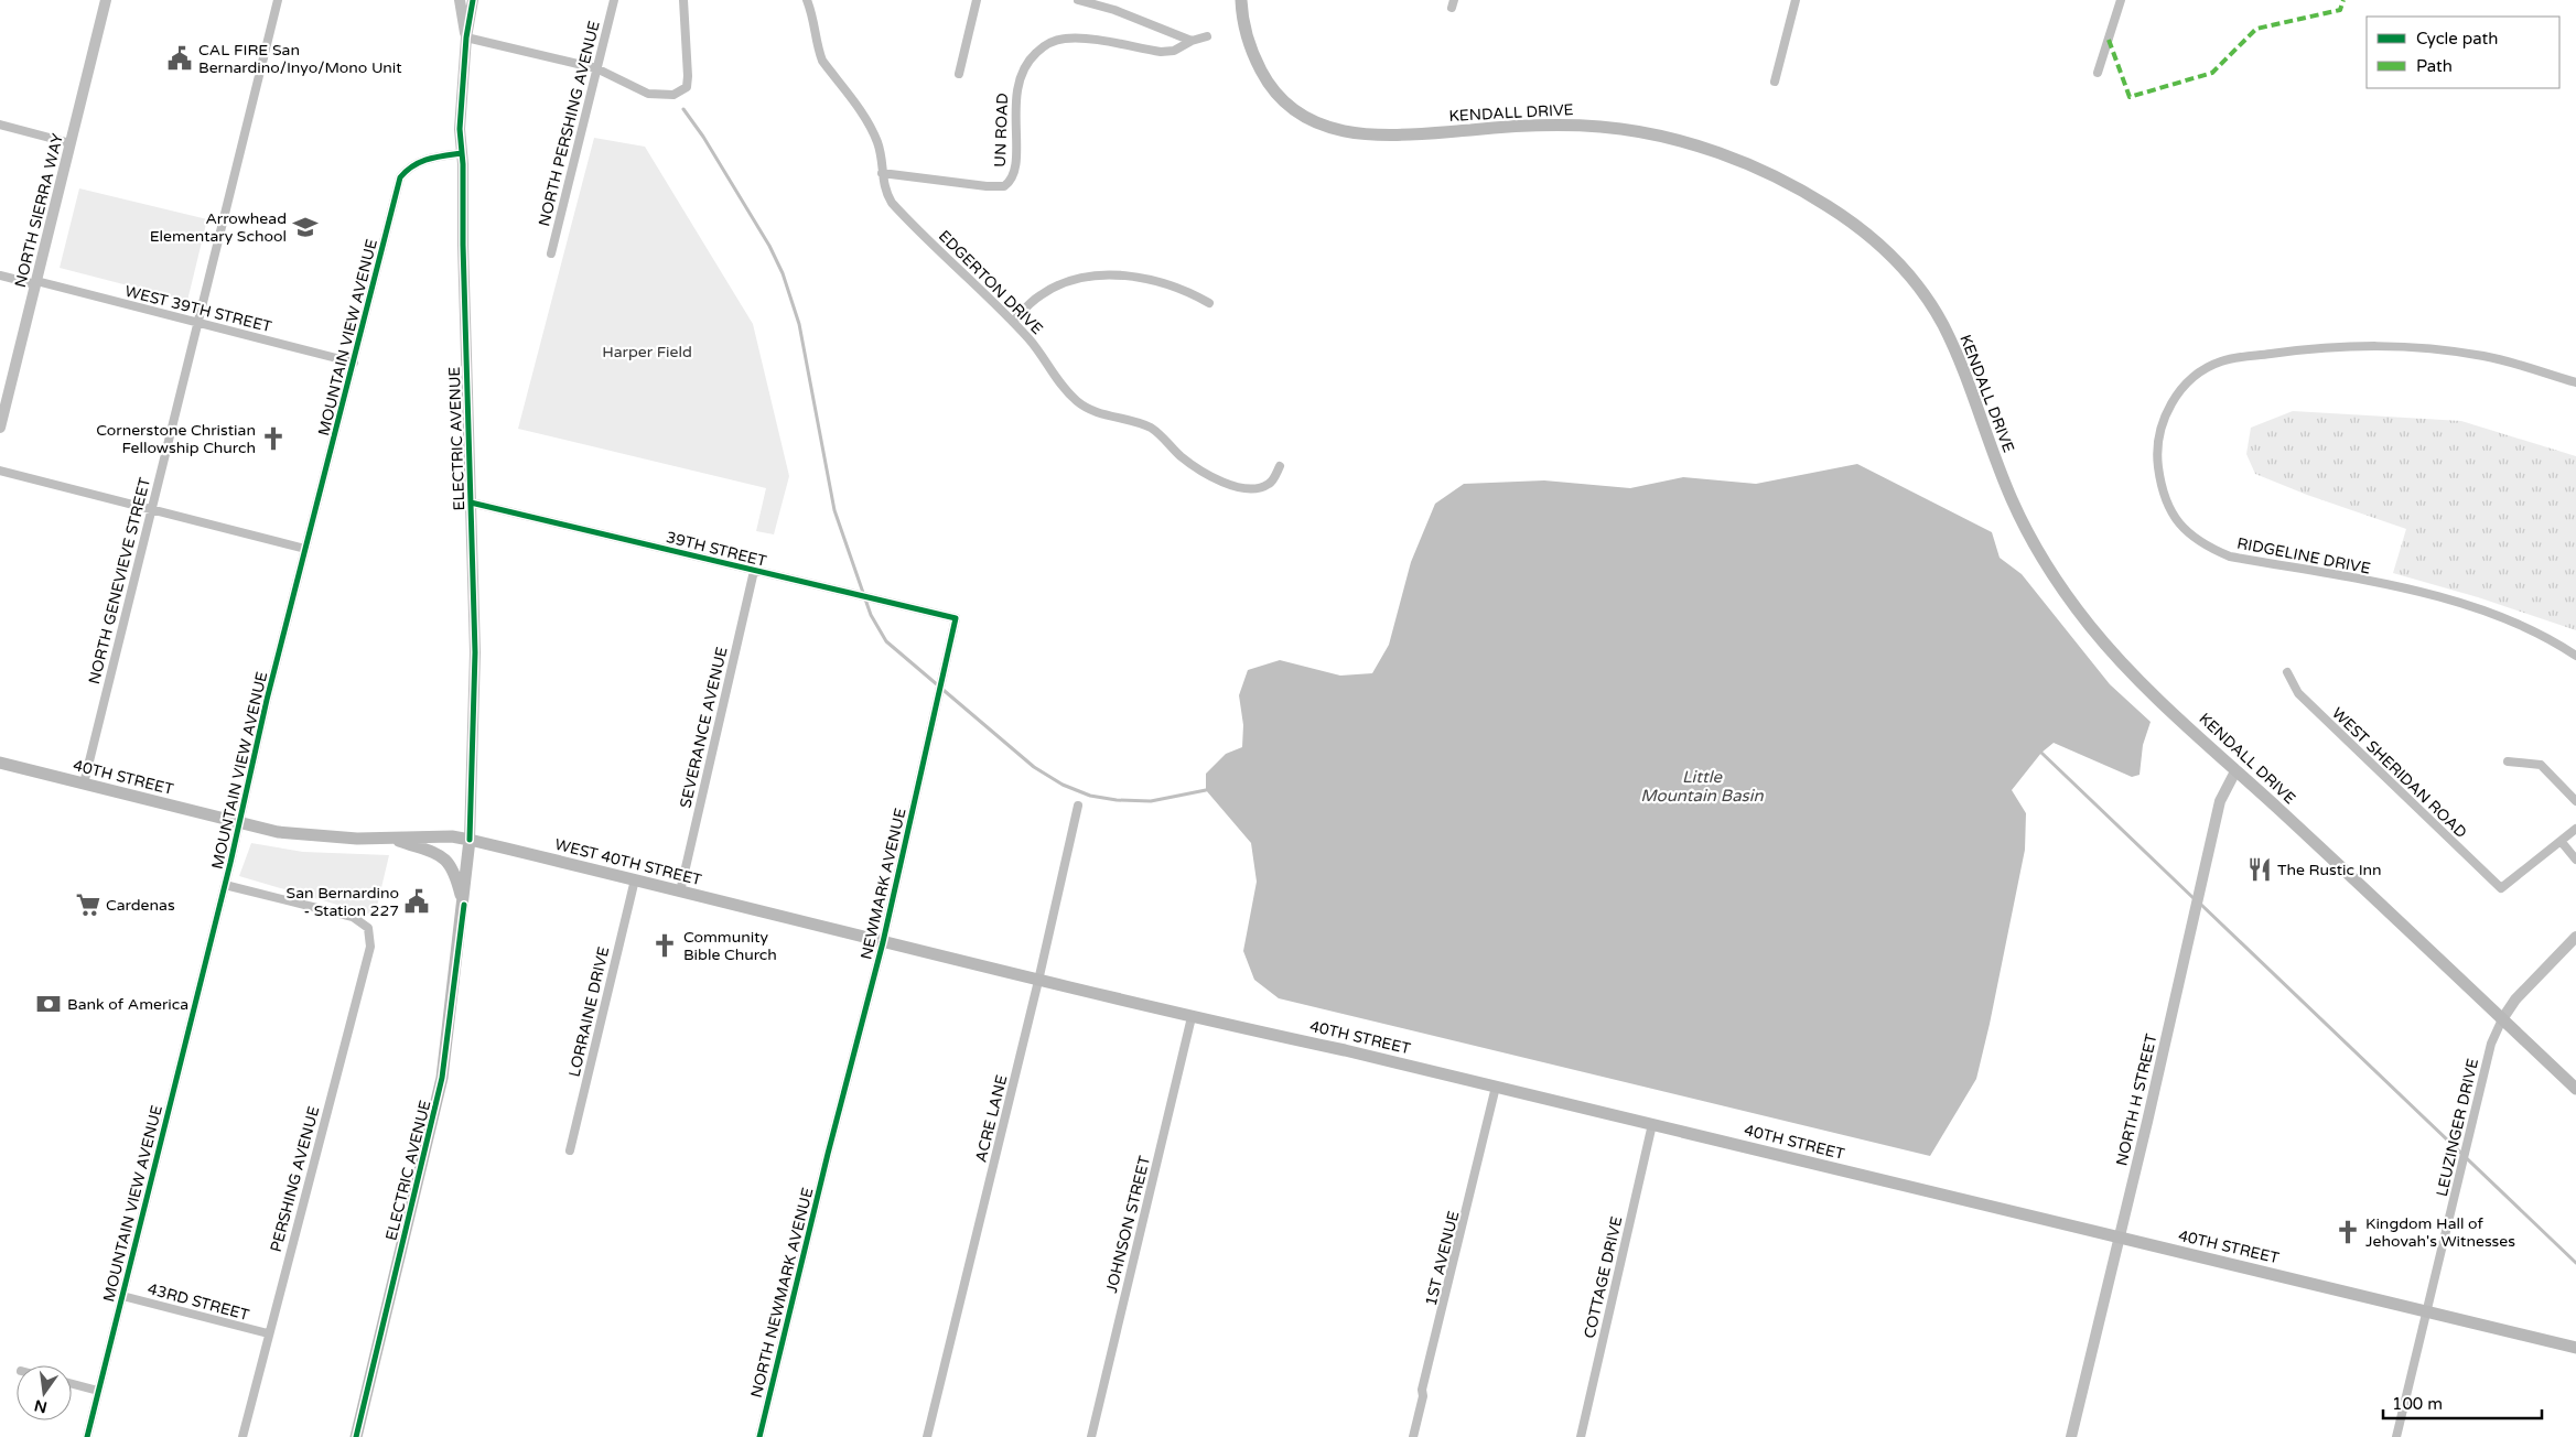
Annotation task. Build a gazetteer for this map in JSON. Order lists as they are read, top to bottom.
{
  "streets": {
    "main road": [
      "KENDALL DRIVE",
      "ELECTRIC AVENUE",
      "40TH STREET",
      "WEST 40TH STREET"
    ],
    "street": [
      "NORTH PERSHING AVENUE",
      "UN ROAD",
      "NORTH SIERRA WAY",
      "EDGERTON DRIVE",
      "WEST 39TH STREET",
      "MOUNTAIN VIEW AVENUE",
      "39TH STREET",
      "RIDGELINE DRIVE",
      "NORTH GENEVIEVE STREET",
      "SEVERANCE AVENUE",
      "WEST SHERIDAN ROAD",
      "NEWMARK AVENUE",
      "LORRAINE DRIVE",
      "NORTH H STREET",
      "ACRE LANE",
      "LEUZINGER DRIVE",
      "PERSHING AVENUE",
      "JOHNSON STREET",
      "1ST AVENUE",
      "COTTAGE DRIVE",
      "NORTH NEWMARK AVENUE",
      "43RD STREET"
    ]
  },
  "crossings": [
    ["KENDALL DRIVE", "NORTH H STREET"],
    ["KENDALL DRIVE", "LEUZINGER DRIVE"],
    ["UN ROAD", "EDGERTON DRIVE"],
    ["NORTH SIERRA WAY", "WEST 39TH STREET"],
    ["WEST 39TH STREET", "MOUNTAIN VIEW AVENUE"],
    ["WEST 39TH STREET", "NORTH GENEVIEVE STREET"],
    ["MOUNTAIN VIEW AVENUE", "ELECTRIC AVENUE"],
    ["MOUNTAIN VIEW AVENUE", "40TH STREET"],
    ["MOUNTAIN VIEW AVENUE", "WEST 40TH STREET"],
    ["MOUNTAIN VIEW AVENUE", "PERSHING AVENUE"],
    ["MOUNTAIN VIEW AVENUE", "43RD STREET"],
    ["ELECTRIC AVENUE", "39TH STREET"],
    ["ELECTRIC AVENUE", "WEST 40TH STREET"],
    ["39TH STREET", "SEVERANCE AVENUE"],
    ["39TH STREET", "NEWMARK AVENUE"],
    ["NORTH GENEVIEVE STREET", "40TH STREET"],
    ["SEVERANCE AVENUE", "WEST 40TH STREET"],
    ["40TH STREET", "WEST 40TH STREET"],
    ["40TH STREET", "NORTH H STREET"],
    ["40TH STREET", "ACRE LANE"],
    ["40TH STREET", "LEUZINGER DRIVE"],
    ["40TH STREET", "JOHNSON STREET"],
    ["40TH STREET", "1ST AVENUE"],
    ["40TH STREET", "COTTAGE DRIVE"],
    ["WEST 40TH STREET", "NEWMARK AVENUE"],
    ["WEST 40TH STREET", "LORRAINE DRIVE"],
    ["NEWMARK AVENUE", "NORTH NEWMARK AVENUE"],
    ["PERSHING AVENUE", "43RD STREET"]
  ],
  "water": ["Little Mountain Basin"],
  "parks": ["Harper Field"],
  "places": {
    "public building": ["CAL FIRE San Bernardino/Inyo/Mono Unit", "San Bernardino - Station 227"],
    "school or university": ["Arrowhead Elementary School"],
    "church": ["Cornerstone Christian Fellowship Church", "Community Bible Church", "Kingdom Hall of Jehovah's Witnesses"],
    "restaurant": ["The Rustic Inn"],
    "supermarket": ["Cardenas"],
    "bank": ["Bank of America"]
  },
  "legend": ["Cycle path", "Path"],
  "scale_bar": "100 m",
  "north": "bottom"
}
